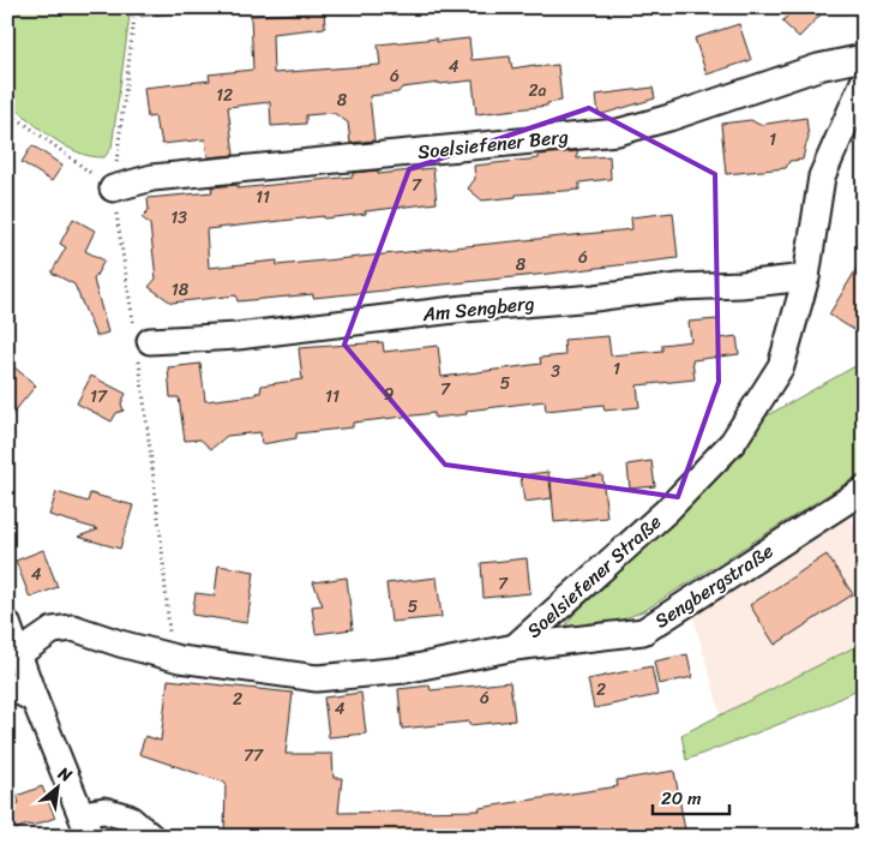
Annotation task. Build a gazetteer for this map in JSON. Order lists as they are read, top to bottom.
{
  "streets": {
    "street": [
      "Soelsiefener Berg",
      "Am Sengberg",
      "Soelsiefener Straße",
      "Sengbergstraße"
    ]
  },
  "crossings": [
    ["Am Sengberg", "Soelsiefener Straße"],
    ["Soelsiefener Straße", "Sengbergstraße"]
  ],
  "house_numbers": [
    "4",
    "6",
    "2a",
    "12",
    "8",
    "1",
    "7",
    "11",
    "13",
    "6",
    "8",
    "18",
    "1",
    "3",
    "5",
    "7",
    "9",
    "17",
    "11",
    "4",
    "7",
    "5",
    "2",
    "6",
    "2",
    "4",
    "77"
  ],
  "scale_bar": "20 m",
  "north": "top right"
}
